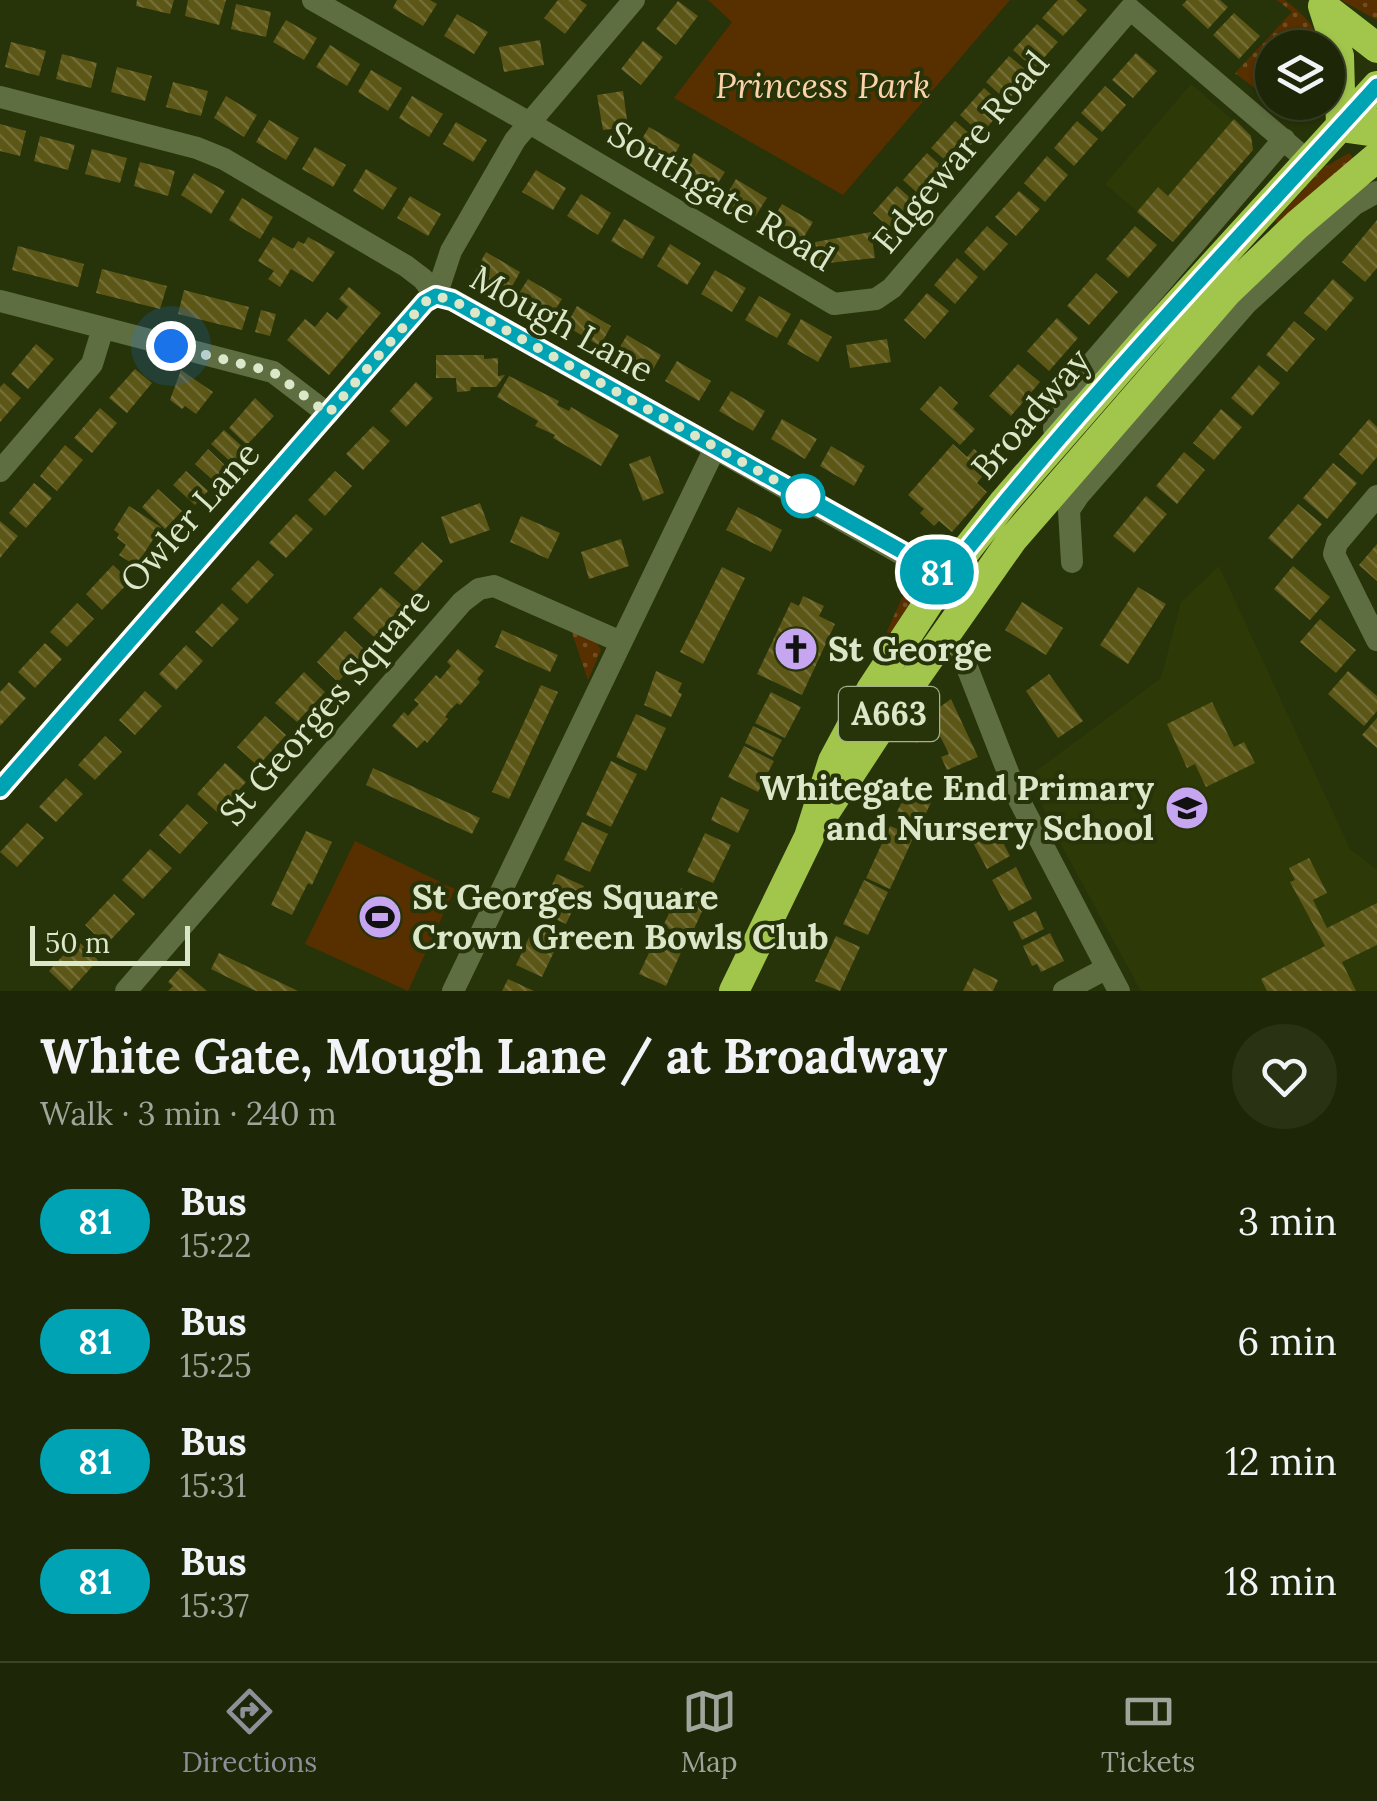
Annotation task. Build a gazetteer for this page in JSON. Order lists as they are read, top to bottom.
{
  "streets": {
    "highway": ["Broadway", "A663"],
    "street": [
      "Edgeware Road",
      "Southgate Road",
      "Mough Lane",
      "Owler Lane",
      "St Georges Square"
    ]
  },
  "crossings": [
    ["Edgeware Road", "Southgate Road"],
    ["Edgeware Road", "Broadway"],
    ["Mough Lane", "Broadway"],
    ["Mough Lane", "Owler Lane"]
  ],
  "parks": ["Princess Park"],
  "places": {
    "church": ["St George"],
    "school or university": ["Whitegate End Primary and Nursery School"],
    "sports": ["St Georges Square Crown Green Bowls Club"]
  },
  "lines": ["bus line 81"],
  "scale_bar": "50 m",
  "page": {
    "on_map": "81",
    "scale": "50 m",
    "heading": ["White Gate, Mough Lane / at Broadway", "Walk · 3 min · 240 m"],
    "list": [
      {
        "mark": "81",
        "name": "Bus",
        "note": "15:22",
        "value": "3 min"
      },
      {
        "mark": "81",
        "name": "Bus",
        "note": "15:25",
        "value": "6 min"
      },
      {
        "mark": "81",
        "name": "Bus",
        "note": "15:31",
        "value": "12 min"
      },
      {
        "mark": "81",
        "name": "Bus",
        "note": "15:37",
        "value": "18 min"
      }
    ],
    "tabs": ["Directions", "Map", "Tickets"]
  }
}
